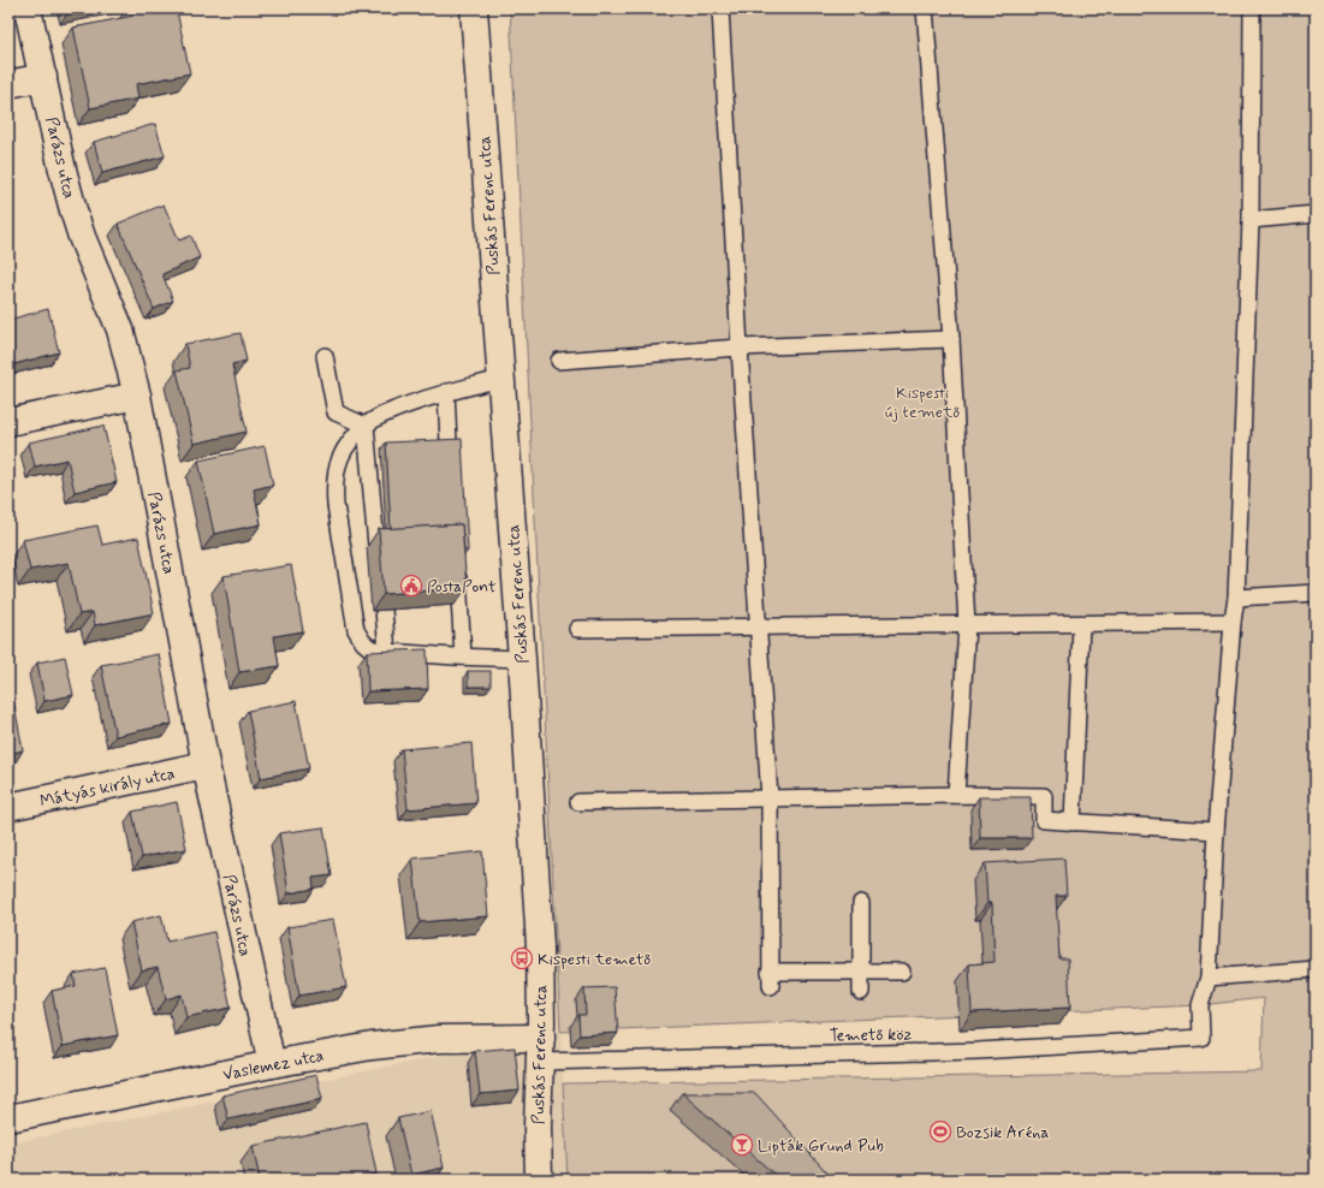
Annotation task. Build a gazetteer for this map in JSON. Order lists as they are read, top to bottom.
{
  "streets": {
    "street": [
      "Parázs utca",
      "Puskás Ferenc utca",
      "Mátyás király utca",
      "Vaslemez utca"
    ],
    "lane": ["Temető köz"]
  },
  "crossings": [
    ["Parázs utca", "Mátyás király utca"],
    ["Parázs utca", "Vaslemez utca"],
    ["Puskás Ferenc utca", "Temető köz"],
    ["Puskás Ferenc utca", "Vaslemez utca"],
    ["Temető köz", "Vaslemez utca"]
  ],
  "parks": ["Kispesti új temető"],
  "places": {
    "public building": ["PostaPont"],
    "bus stop": ["Kispesti temető"],
    "sports": ["Bozsik Aréna"],
    "bar": ["Lipták Grund Pub"]
  }
}
